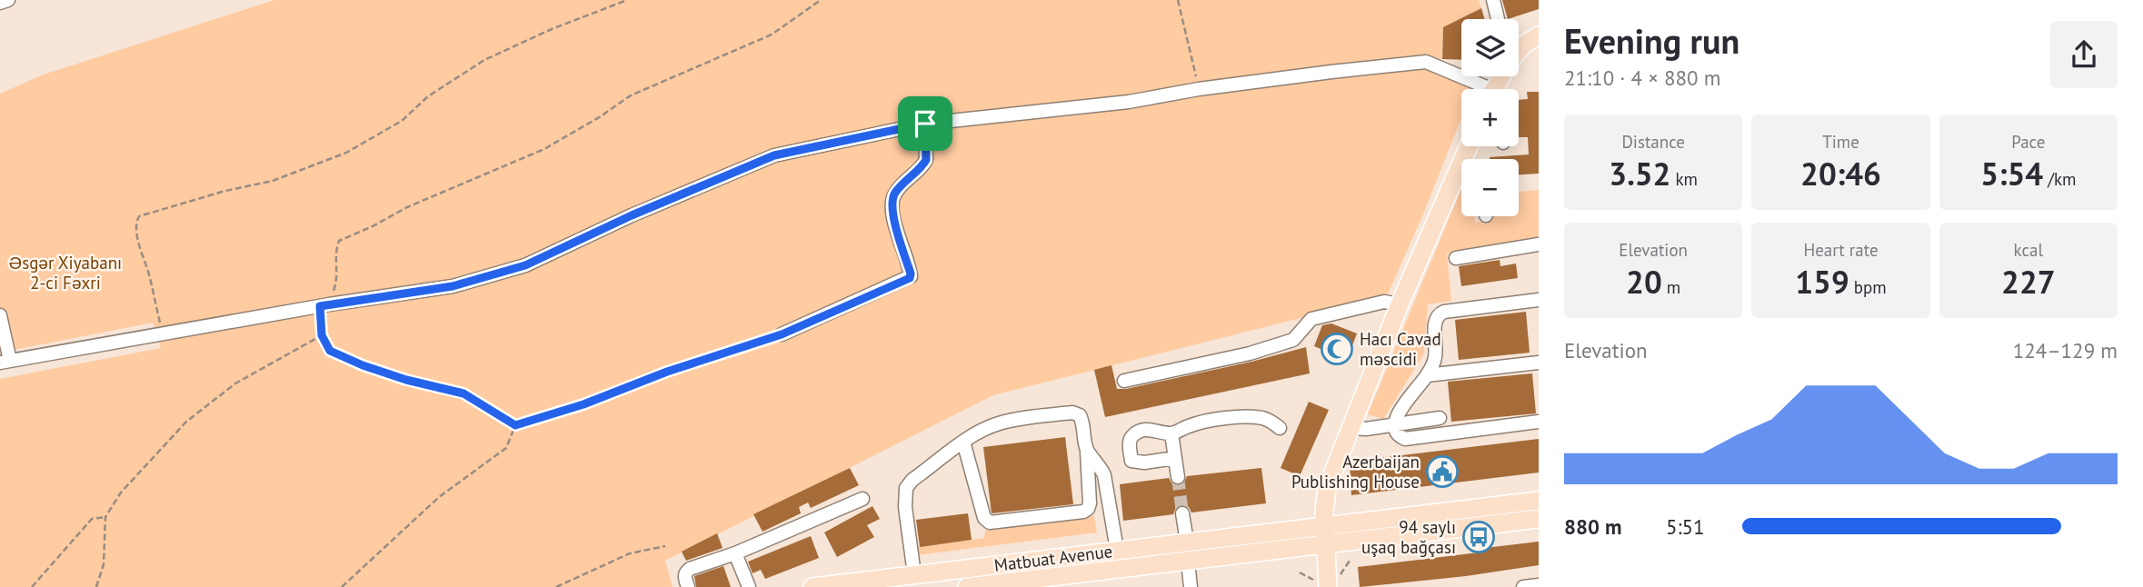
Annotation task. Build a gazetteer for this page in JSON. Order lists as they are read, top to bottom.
{
  "streets": {
    "main road": ["Matbuat Avenue"]
  },
  "parks": ["Əsgər Xiyabanı 2-ci Fəxri"],
  "places": {
    "mosque": ["Hacı Cavad məscidi"],
    "public building": ["Azerbaijan Publishing House"],
    "bus stop": ["94 saylı uşaq bağçası"]
  },
  "page": {
    "heading": ["Evening run", "21:10 · 4 × 880 m"],
    "map_buttons": ["+", "−"],
    "stats": [
      ["Distance", "3.52 km"],
      ["Time", "20:46"],
      ["Pace", "5:54 /km"],
      ["Elevation", "20 m"],
      ["Heart rate", "159 bpm"],
      ["kcal", "227"]
    ],
    "chart": ["Elevation", "124–129 m"],
    "list": [
      {
        "name": "880 m",
        "note": "5:51"
      }
    ]
  }
}
